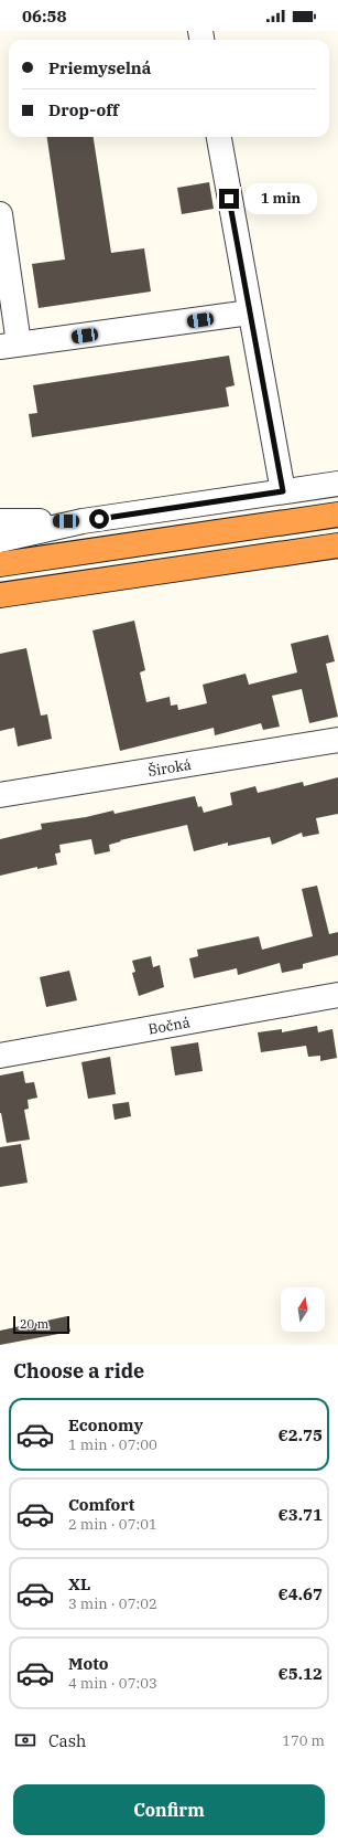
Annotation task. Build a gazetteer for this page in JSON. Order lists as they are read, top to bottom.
{
  "streets": {
    "street": ["Široká", "Bočná"]
  },
  "scale_bar": "20 m",
  "north": "top",
  "page": {
    "status": "06:58",
    "banner": ["Priemyselná", "Drop-off"],
    "bubble": "1 min",
    "scale": "20 m",
    "heading": "Choose a ride",
    "list": [
      {
        "name": "Economy",
        "note": "1 min · 07:00",
        "value": "€2.75"
      },
      {
        "name": "Comfort",
        "note": "2 min · 07:01",
        "value": "€3.71"
      },
      {
        "name": "XL",
        "note": "3 min · 07:02",
        "value": "€4.67"
      },
      {
        "name": "Moto",
        "note": "4 min · 07:03",
        "value": "€5.12"
      }
    ],
    "pay": ["Cash", "170 m"],
    "buttons": "Confirm"
  }
}
